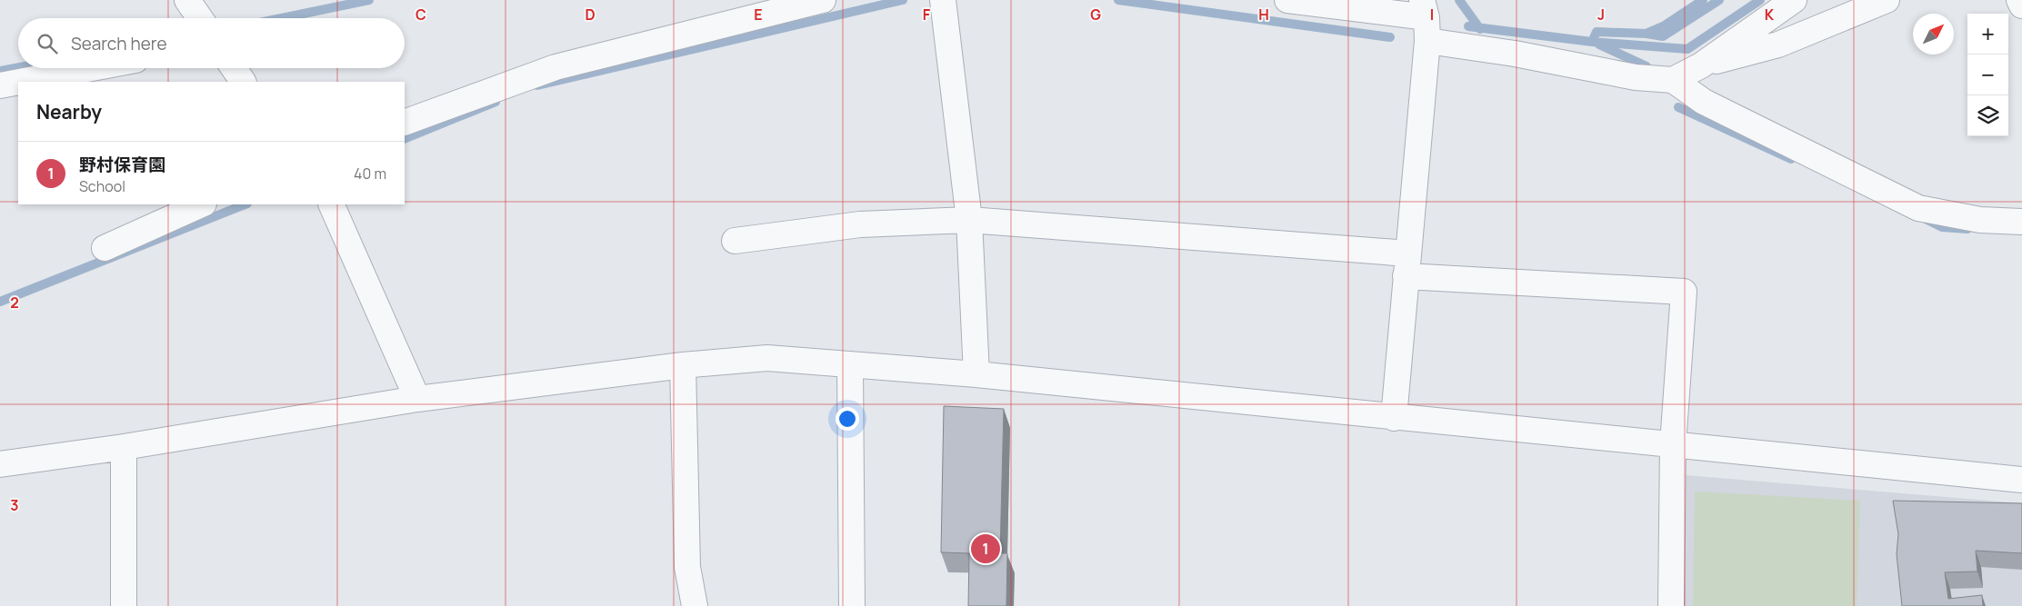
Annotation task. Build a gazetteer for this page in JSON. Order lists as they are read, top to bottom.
{
  "north": "top right",
  "page": {
    "map_buttons": ["+", "−"],
    "search": "Search here",
    "heading": "Nearby",
    "list": [
      {
        "mark": "1",
        "name": "野村保育園",
        "note": "School",
        "value": "40 m"
      }
    ],
    "pins": "1"
  },
  "grid": {
    "columns": [
      "C",
      "D",
      "E",
      "F",
      "G",
      "H",
      "I",
      "J",
      "K"
    ],
    "rows": ["2", "3"]
  }
}
